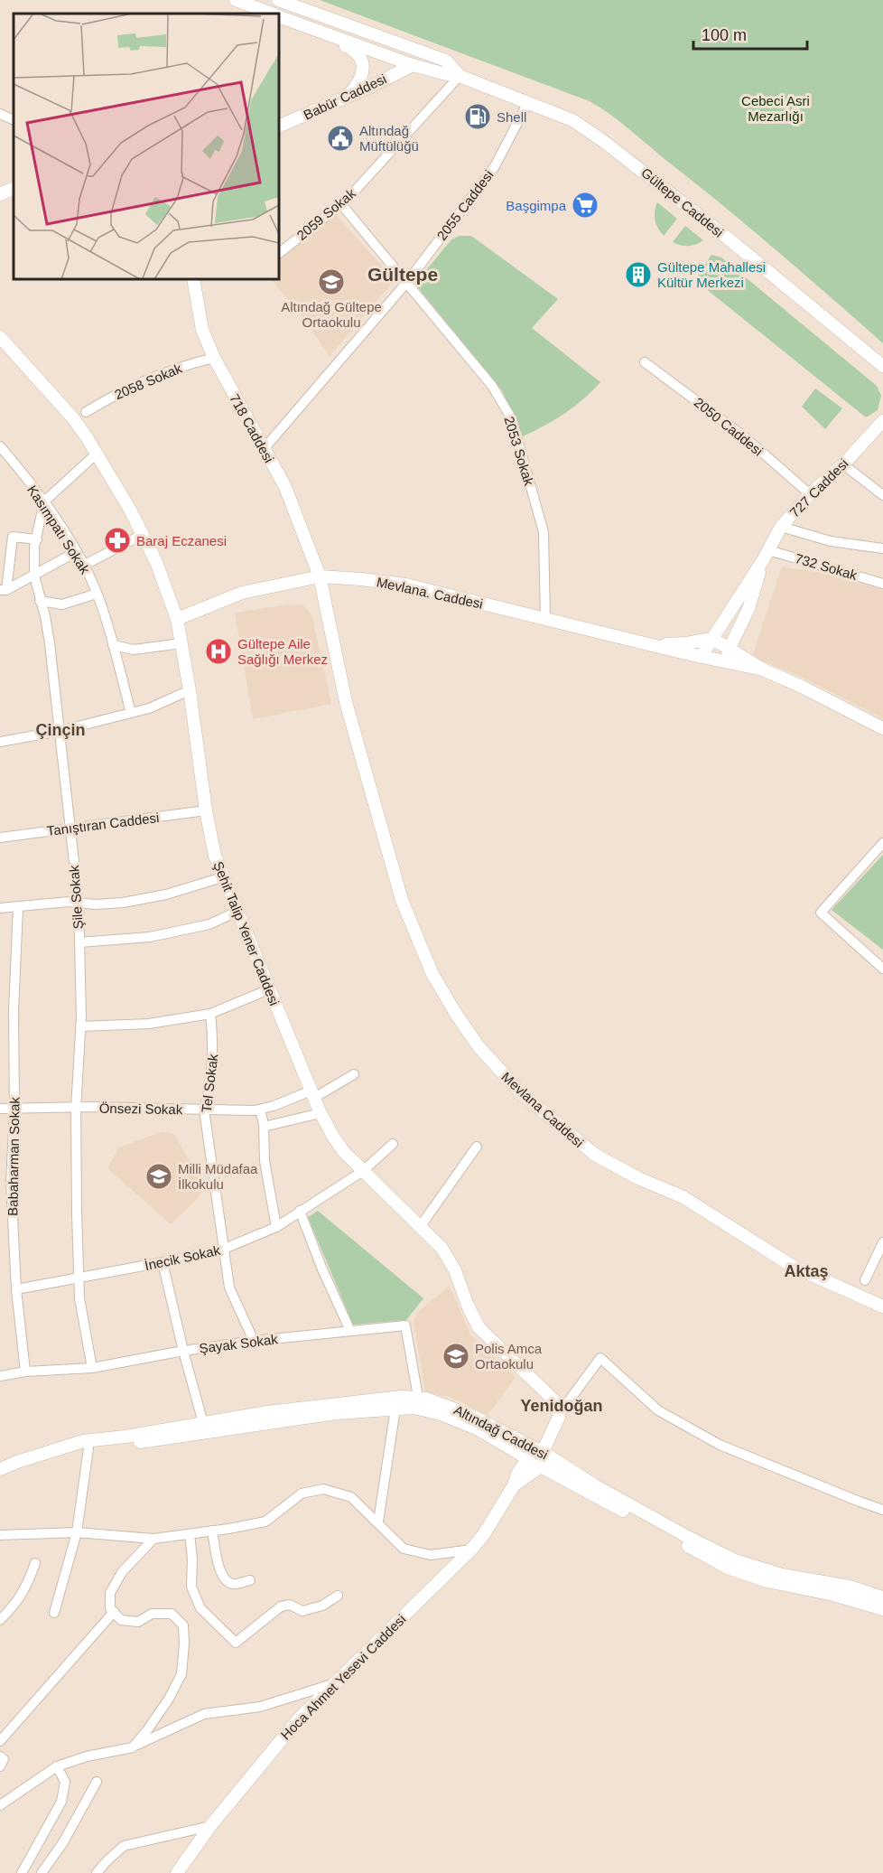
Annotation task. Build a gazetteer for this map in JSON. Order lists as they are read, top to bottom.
{
  "streets": {
    "street": [
      "Babür Caddesi",
      "Gültepe Caddesi",
      "2055 Caddesi",
      "2059 Sokak",
      "2058 Sokak",
      "2050 Caddesi",
      "718 Caddesi",
      "2053 Sokak",
      "727 Caddesi",
      "Kasımpatı Sokak",
      "732 Sokak",
      "Mevlana. Caddesi",
      "Tanıştıran Caddesi",
      "Şile Sokak",
      "Şehit Talip Yener Caddesi",
      "Tel Sokak",
      "Önsezi Sokak",
      "Mevlana Caddesi",
      "Babaharman Sokak",
      "İnecik Sokak",
      "Şayak Sokak",
      "Altındağ Caddesi",
      "Hoca Ahmet Yesevi Caddesi"
    ]
  },
  "crossings": [
    ["Babür Caddesi", "Gültepe Caddesi"],
    ["Gültepe Caddesi", "2055 Caddesi"],
    ["Gültepe Caddesi", "2059 Sokak"],
    ["2055 Caddesi", "718 Caddesi"],
    ["2055 Caddesi", "2053 Sokak"],
    ["2059 Sokak", "2053 Sokak"],
    ["2058 Sokak", "718 Caddesi"],
    ["2050 Caddesi", "727 Caddesi"],
    ["718 Caddesi", "Mevlana. Caddesi"],
    ["718 Caddesi", "Mevlana Caddesi"],
    ["2053 Sokak", "Mevlana. Caddesi"],
    ["727 Caddesi", "732 Sokak"],
    ["727 Caddesi", "Mevlana. Caddesi"],
    ["Kasımpatı Sokak", "Şile Sokak"],
    ["Mevlana. Caddesi", "Şehit Talip Yener Caddesi"],
    ["Mevlana. Caddesi", "Mevlana Caddesi"],
    ["Tanıştıran Caddesi", "Şile Sokak"],
    ["Tanıştıran Caddesi", "Şehit Talip Yener Caddesi"],
    ["Şile Sokak", "Önsezi Sokak"],
    ["Şile Sokak", "İnecik Sokak"],
    ["Şile Sokak", "Şayak Sokak"],
    ["Şehit Talip Yener Caddesi", "Önsezi Sokak"],
    ["Şehit Talip Yener Caddesi", "İnecik Sokak"],
    ["Tel Sokak", "Önsezi Sokak"],
    ["Tel Sokak", "İnecik Sokak"],
    ["Tel Sokak", "Şayak Sokak"],
    ["Önsezi Sokak", "Babaharman Sokak"],
    ["Babaharman Sokak", "İnecik Sokak"],
    ["Babaharman Sokak", "Şayak Sokak"],
    ["Şayak Sokak", "Altındağ Caddesi"],
    ["Altındağ Caddesi", "Hoca Ahmet Yesevi Caddesi"]
  ],
  "districts": [
    "Gültepe",
    "Çinçin",
    "Aktaş",
    "Yenidoğan"
  ],
  "parks": ["Cebeci Asri Mezarlığı"],
  "places": {
    "fuel station": ["Shell"],
    "public building": ["Altındağ Müftülüğü"],
    "supermarket": ["Başgimpa"],
    "building": ["Gültepe Mahallesi Kültür Merkezi"],
    "school or university": ["Altındağ Gültepe Ortaokulu", "Milli Müdafaa İlkokulu", "Polis Amca Ortaokulu"],
    "pharmacy": ["Baraj Eczanesi"],
    "hospital": ["Gültepe Aile Sağlığı Merkez"]
  },
  "scale_bar": "100 m"
}
